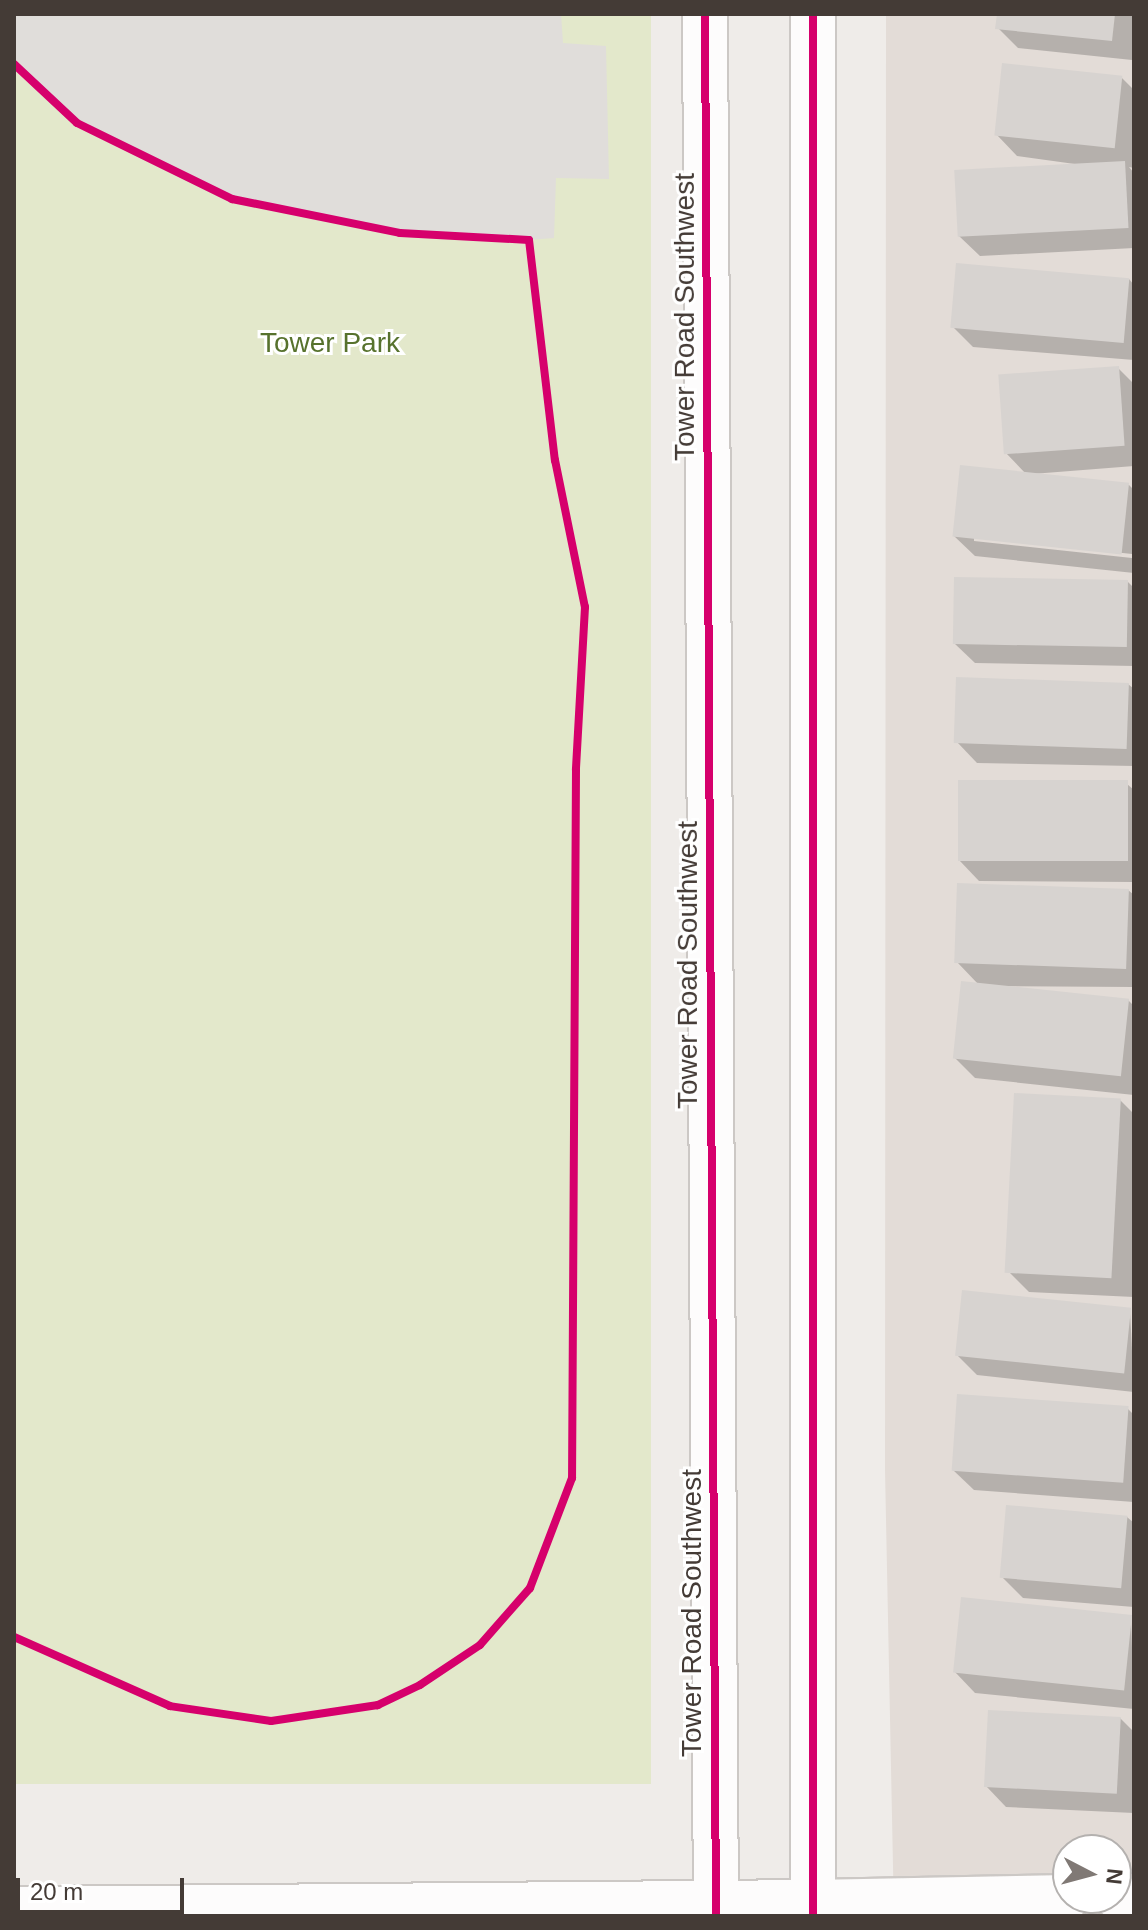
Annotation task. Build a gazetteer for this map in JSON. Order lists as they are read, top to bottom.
{
  "streets": {
    "street": ["Tower Road Southwest"]
  },
  "parks": ["Tower Park"],
  "scale_bar": "20 m",
  "north": "right"
}
